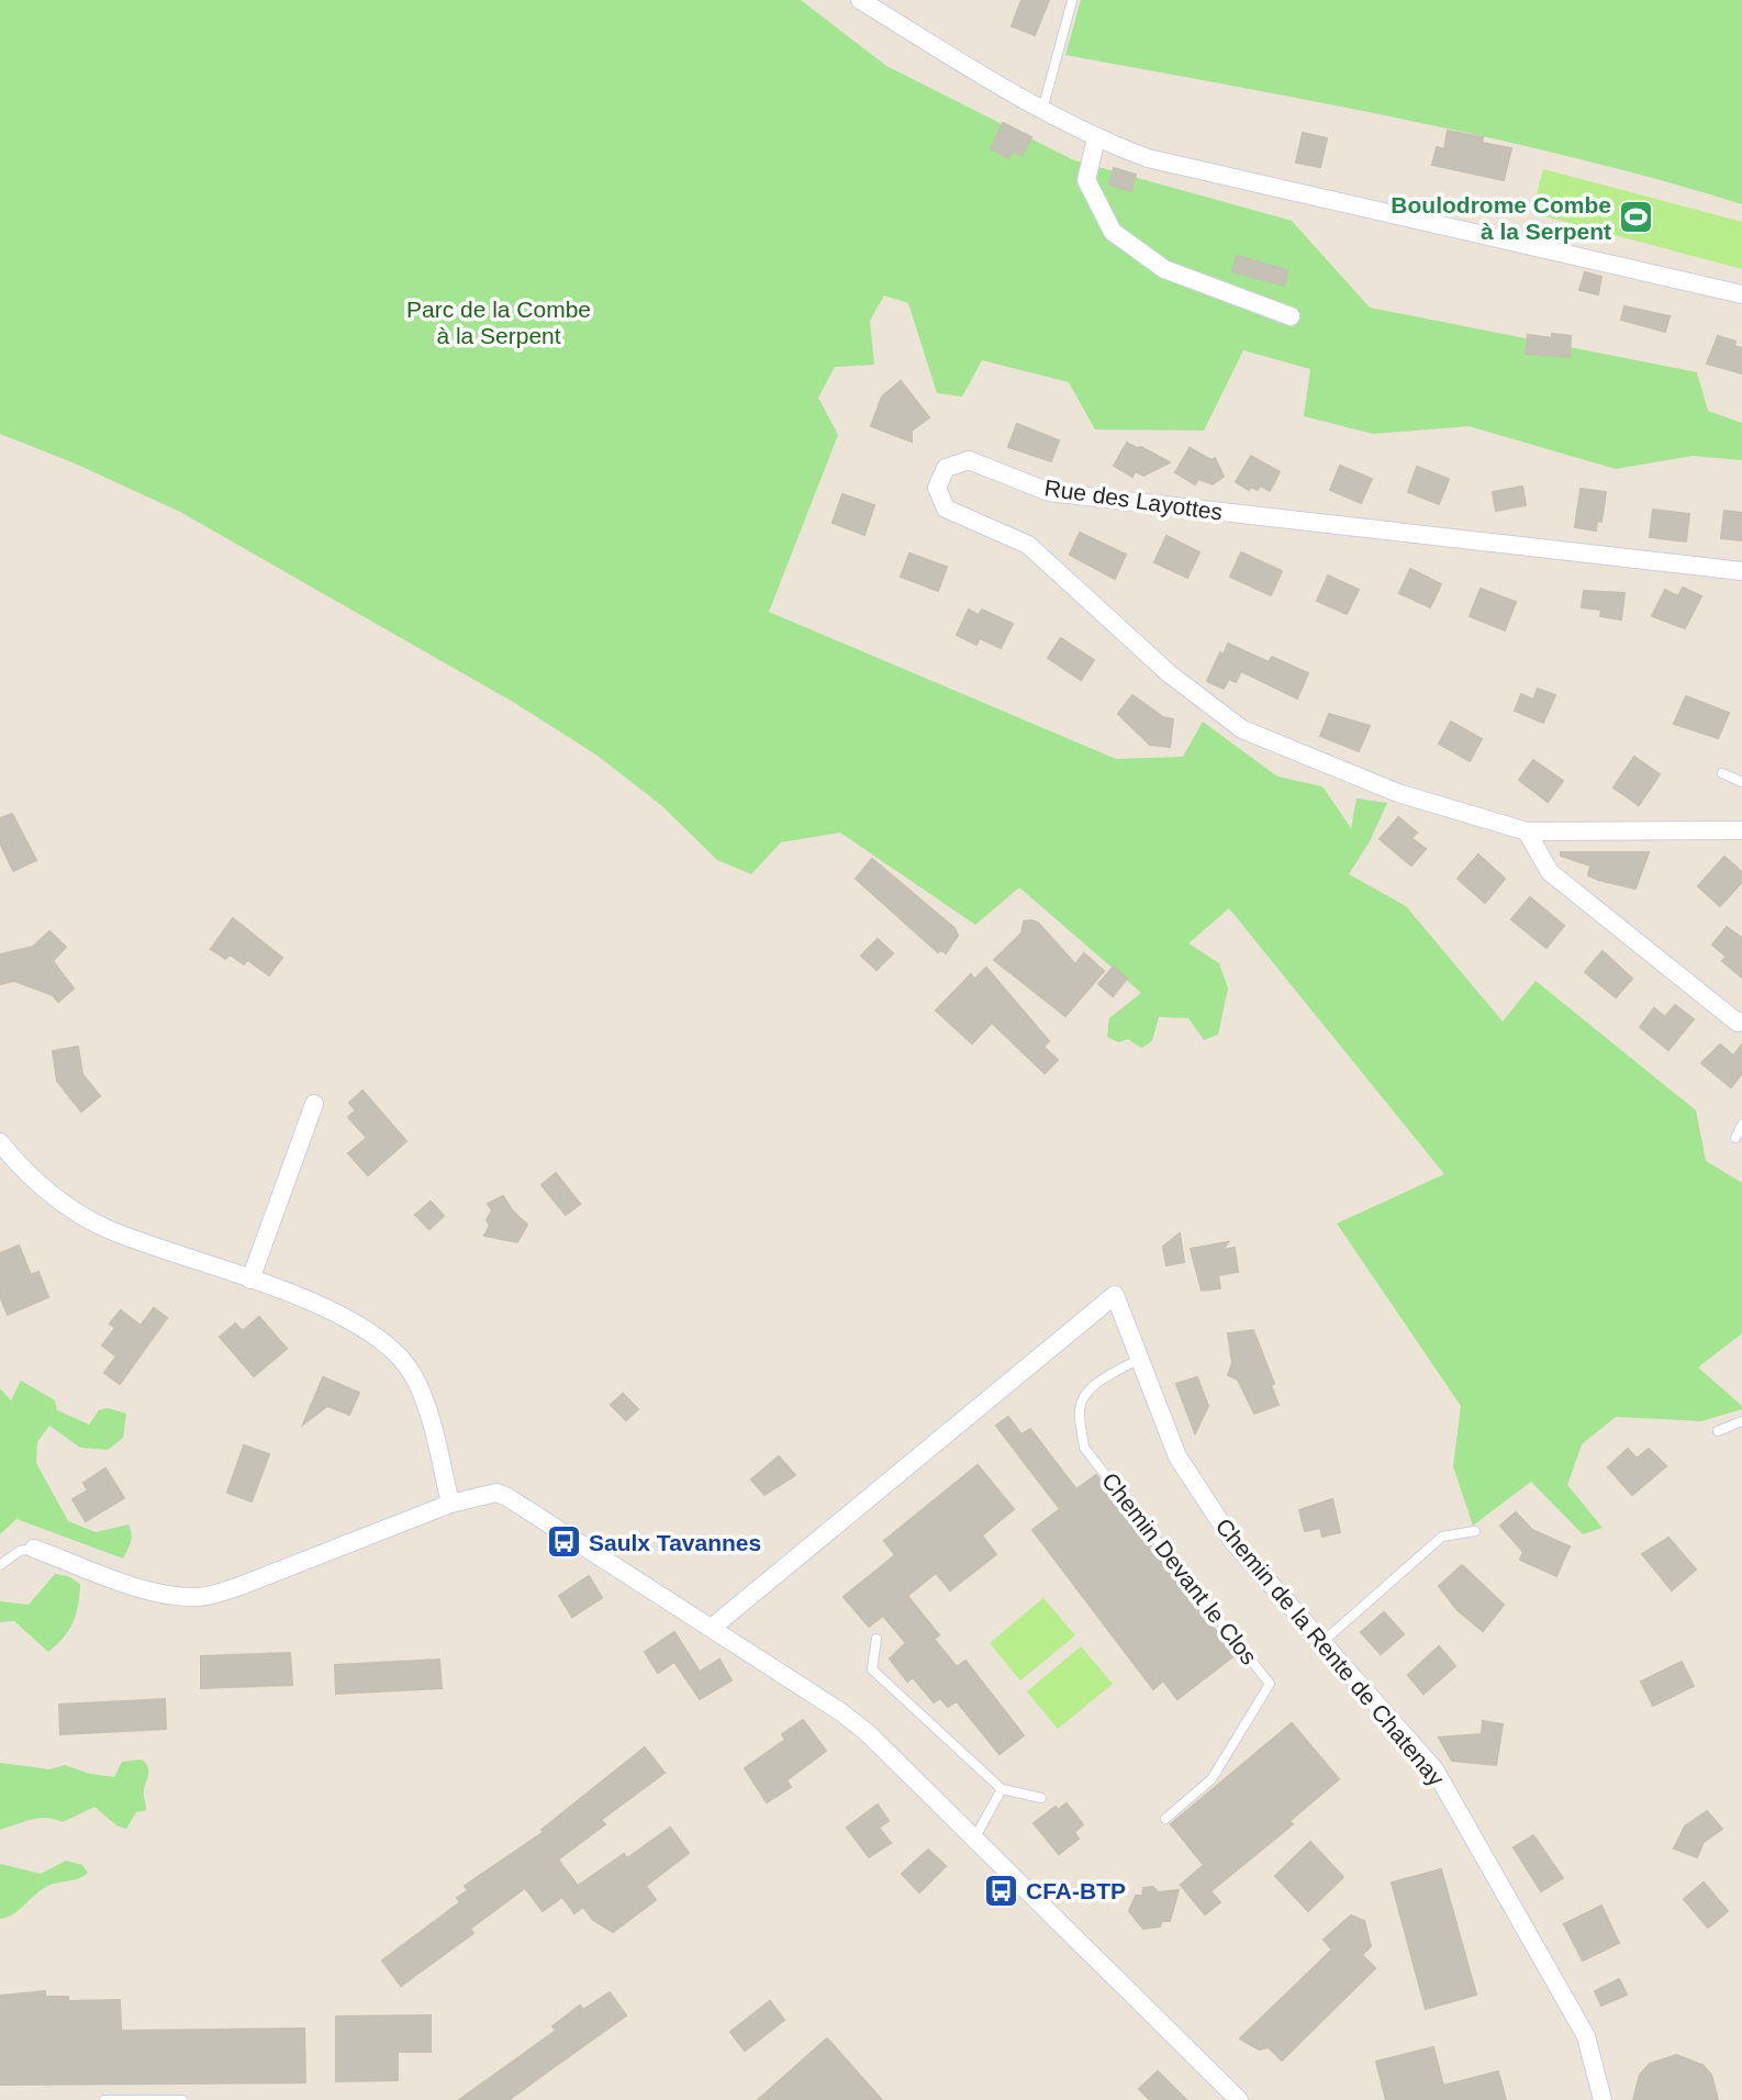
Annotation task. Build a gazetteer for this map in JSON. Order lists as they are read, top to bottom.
{
  "streets": {
    "street": ["Rue des Layottes", "Chemin de la Rente de Chatenay"],
    "lane": ["Chemin Devant le Clos"]
  },
  "crossings": [
    ["Chemin Devant le Clos", "Chemin de la Rente de Chatenay"]
  ],
  "parks": ["Parc de la Combe à la Serpent"],
  "places": {
    "sports": ["Boulodrome Combe à la Serpent"],
    "bus stop": ["Saulx Tavannes", "CFA-BTP"]
  }
}
